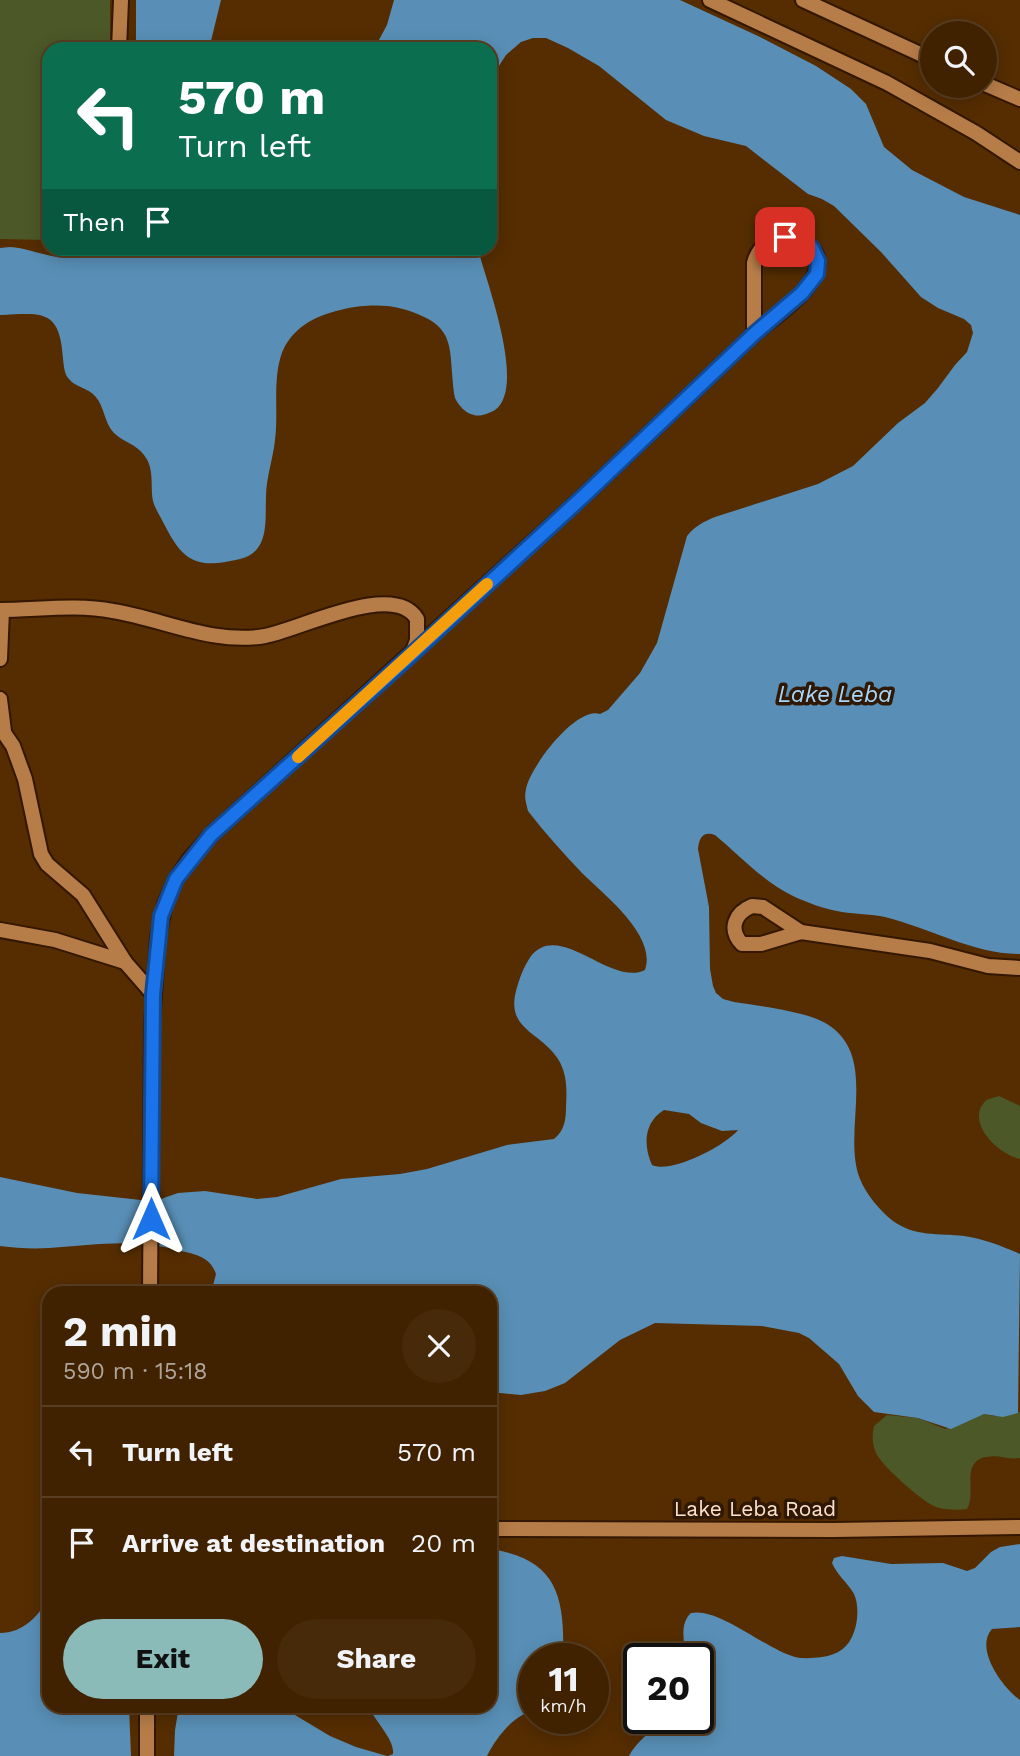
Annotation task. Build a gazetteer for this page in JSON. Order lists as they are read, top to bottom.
{
  "streets": {
    "street": ["Lake Leba Road"]
  },
  "water": ["Lake Leba"],
  "page": {
    "turn": ["570 m", "Turn left"],
    "then": "Then",
    "heading": ["2 min", "590 m · 15:18"],
    "list": [
      {
        "name": "Turn left",
        "value": "570 m"
      },
      {
        "name": "Arrive at destination",
        "value": "20 m"
      }
    ],
    "buttons": ["Exit", "Share"],
    "speed": "11 km/h",
    "limit": "20"
  }
}
